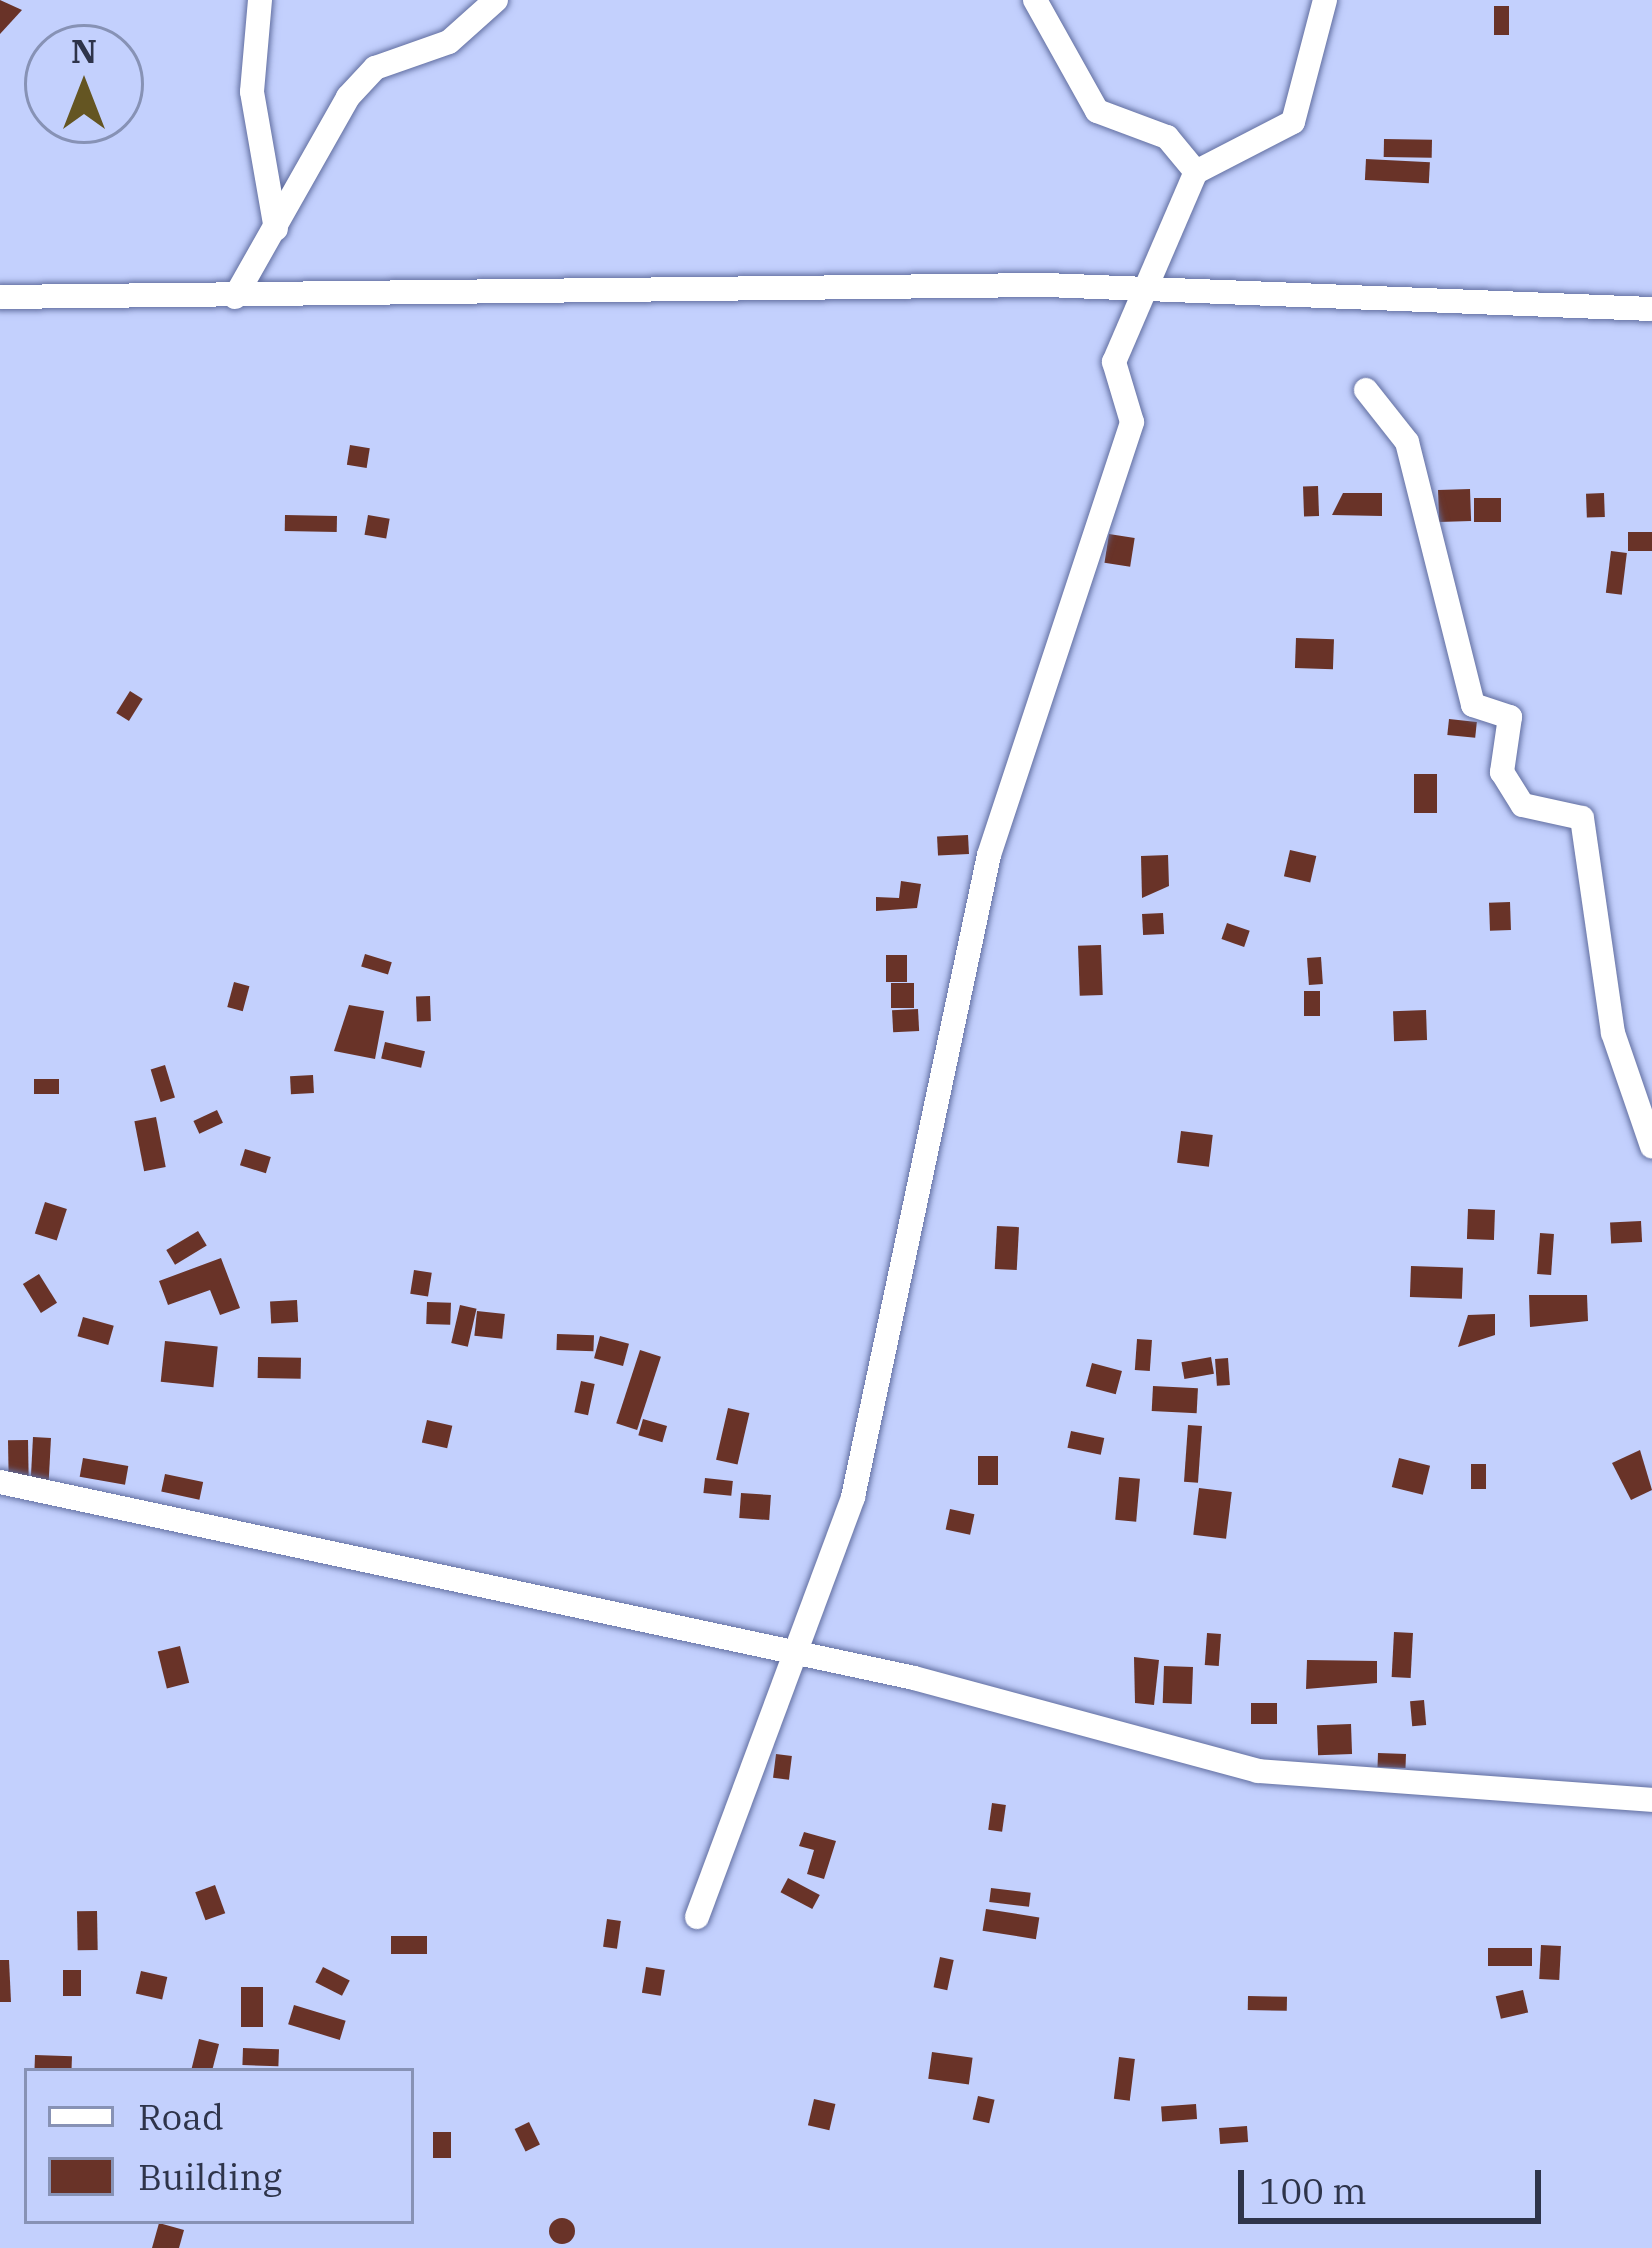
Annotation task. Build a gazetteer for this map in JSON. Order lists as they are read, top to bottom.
{
  "legend": ["Road", "Building"],
  "scale_bar": "100 m",
  "north": "top"
}
